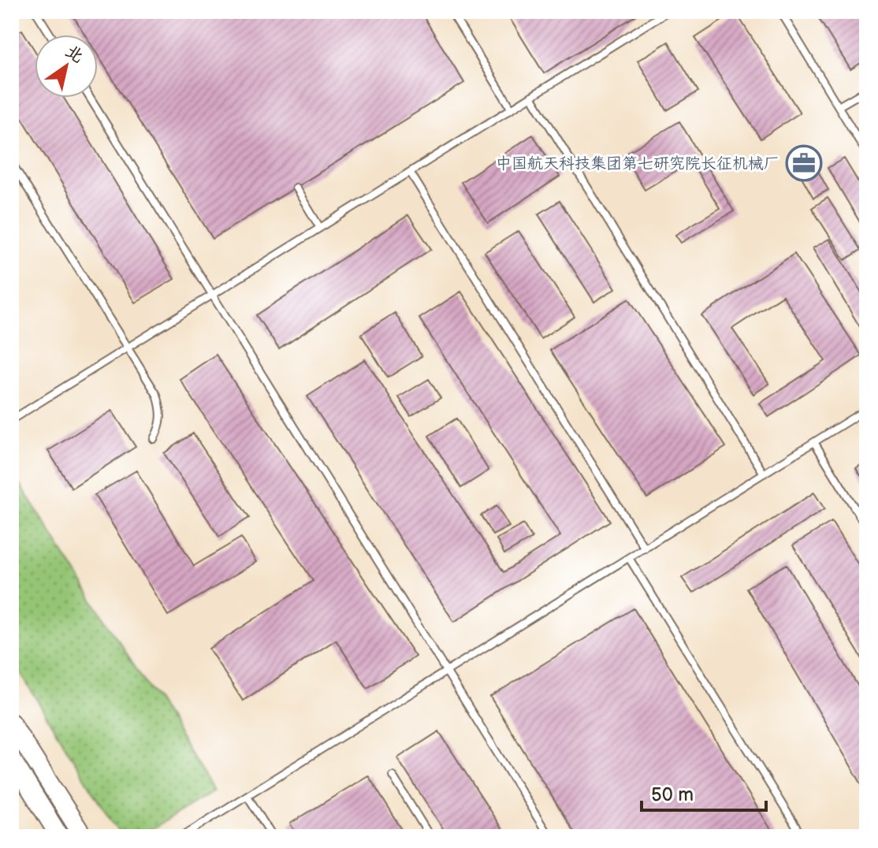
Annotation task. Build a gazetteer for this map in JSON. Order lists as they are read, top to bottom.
{
  "places": {
    "office": ["中国航天科技集团第七研究院长征机械厂"]
  },
  "scale_bar": "50 m",
  "north": "top right"
}
